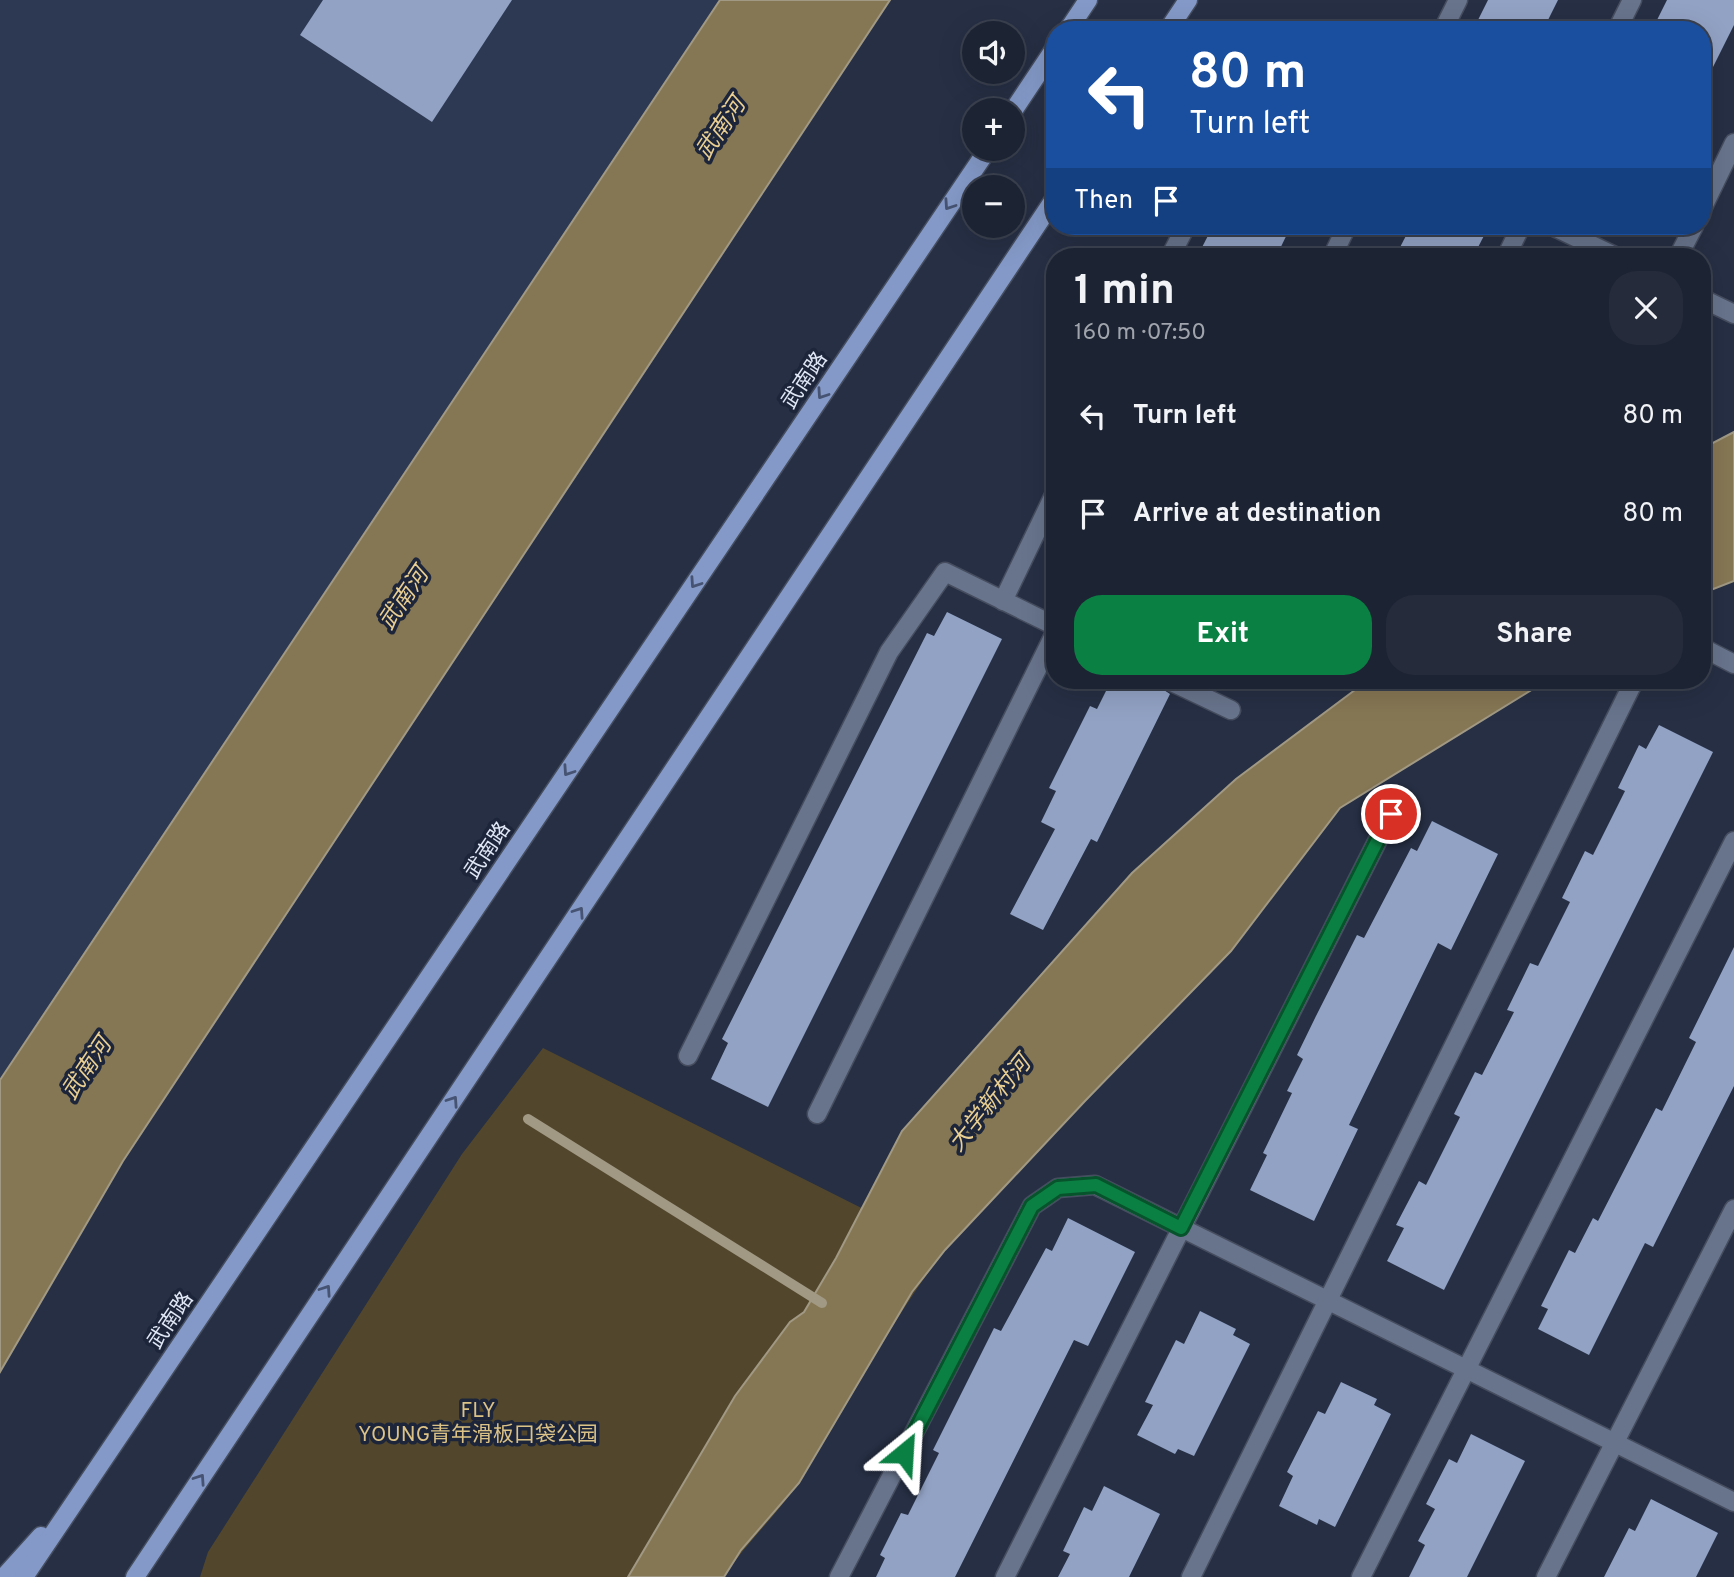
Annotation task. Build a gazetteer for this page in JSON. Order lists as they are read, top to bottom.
{
  "streets": {
    "main road": ["武南路"]
  },
  "water": ["武南河", "大学新村河"],
  "parks": ["FLY YOUNG青年滑板口袋公园"],
  "page": {
    "map_buttons": ["+", "−"],
    "turn": ["80 m", "Turn left"],
    "then": "Then",
    "heading": ["1 min", "160 m · 07:50"],
    "list": [
      {
        "name": "Turn left",
        "value": "80 m"
      },
      {
        "name": "Arrive at destination",
        "value": "80 m"
      }
    ],
    "buttons": ["Exit", "Share"]
  }
}
